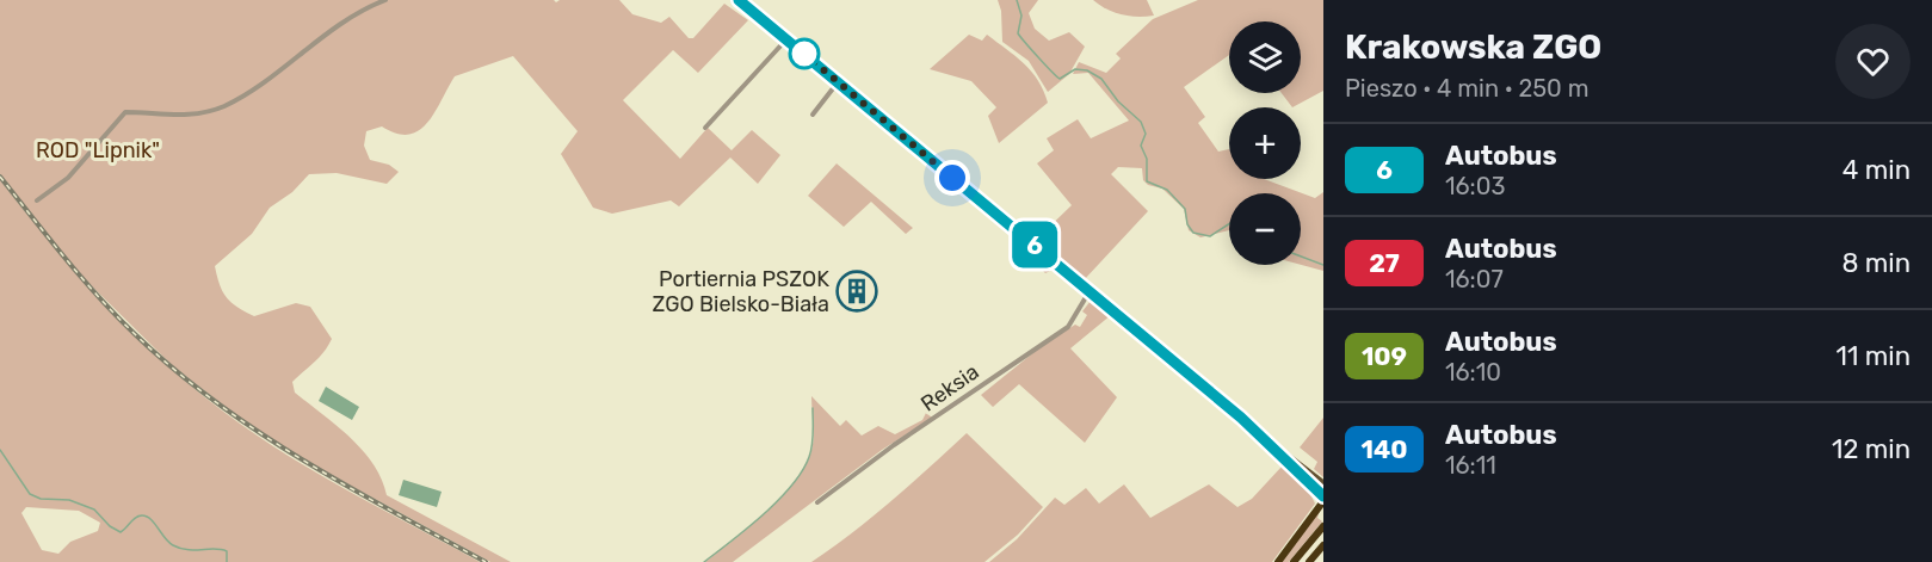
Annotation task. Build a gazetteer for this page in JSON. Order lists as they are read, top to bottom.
{
  "streets": {
    "street": ["Reksia"]
  },
  "parks": ["ROD \"Lipnik\""],
  "places": {
    "building": ["Portiernia PSZOK ZGO Bielsko-Biała"]
  },
  "lines": ["bus line 6"],
  "page": {
    "on_map": "6",
    "heading": ["Krakowska ZGO", "Pieszo · 4 min · 250 m"],
    "map_buttons": ["+", "−"],
    "list": [
      {
        "mark": "6",
        "name": "Autobus",
        "note": "16:03",
        "value": "4 min"
      },
      {
        "mark": "27",
        "name": "Autobus",
        "note": "16:07",
        "value": "8 min"
      },
      {
        "mark": "109",
        "name": "Autobus",
        "note": "16:10",
        "value": "11 min"
      },
      {
        "mark": "140",
        "name": "Autobus",
        "note": "16:11",
        "value": "12 min"
      }
    ]
  }
}
